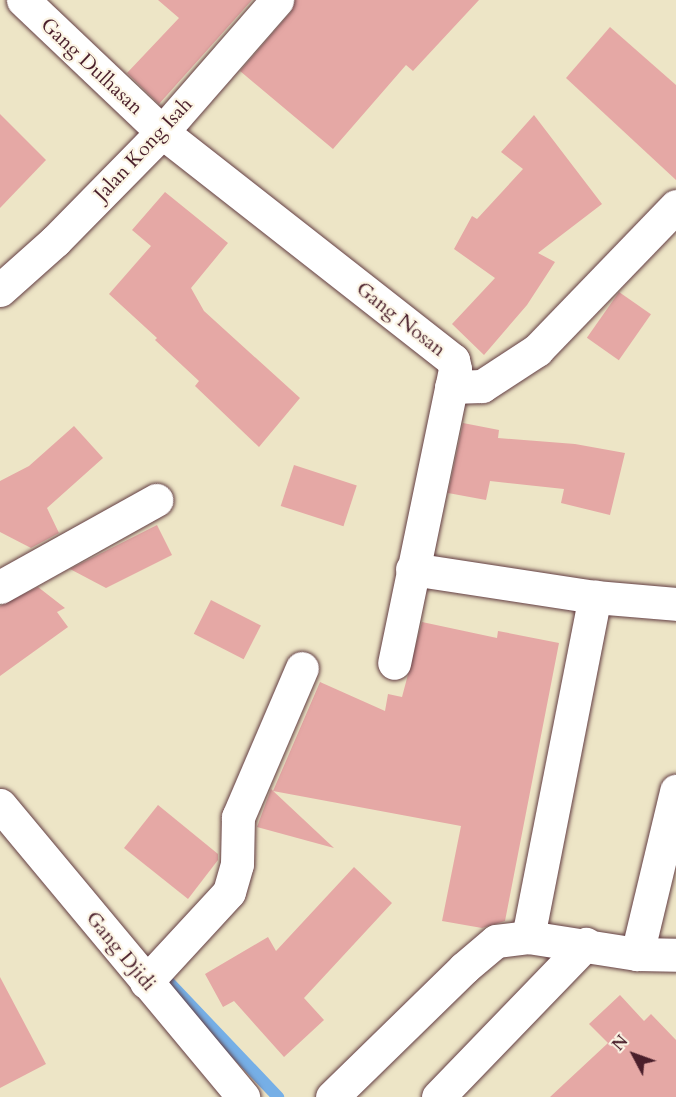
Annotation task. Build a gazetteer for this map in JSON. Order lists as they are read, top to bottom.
{
  "streets": {
    "street": [
      "Gang Dulhasan",
      "Jalan Kong Isah",
      "Gang Nosan",
      "Gang Djidi"
    ]
  },
  "crossings": [
    ["Gang Dulhasan", "Jalan Kong Isah"],
    ["Gang Dulhasan", "Gang Nosan"],
    ["Jalan Kong Isah", "Gang Nosan"]
  ],
  "north": "top left"
}
